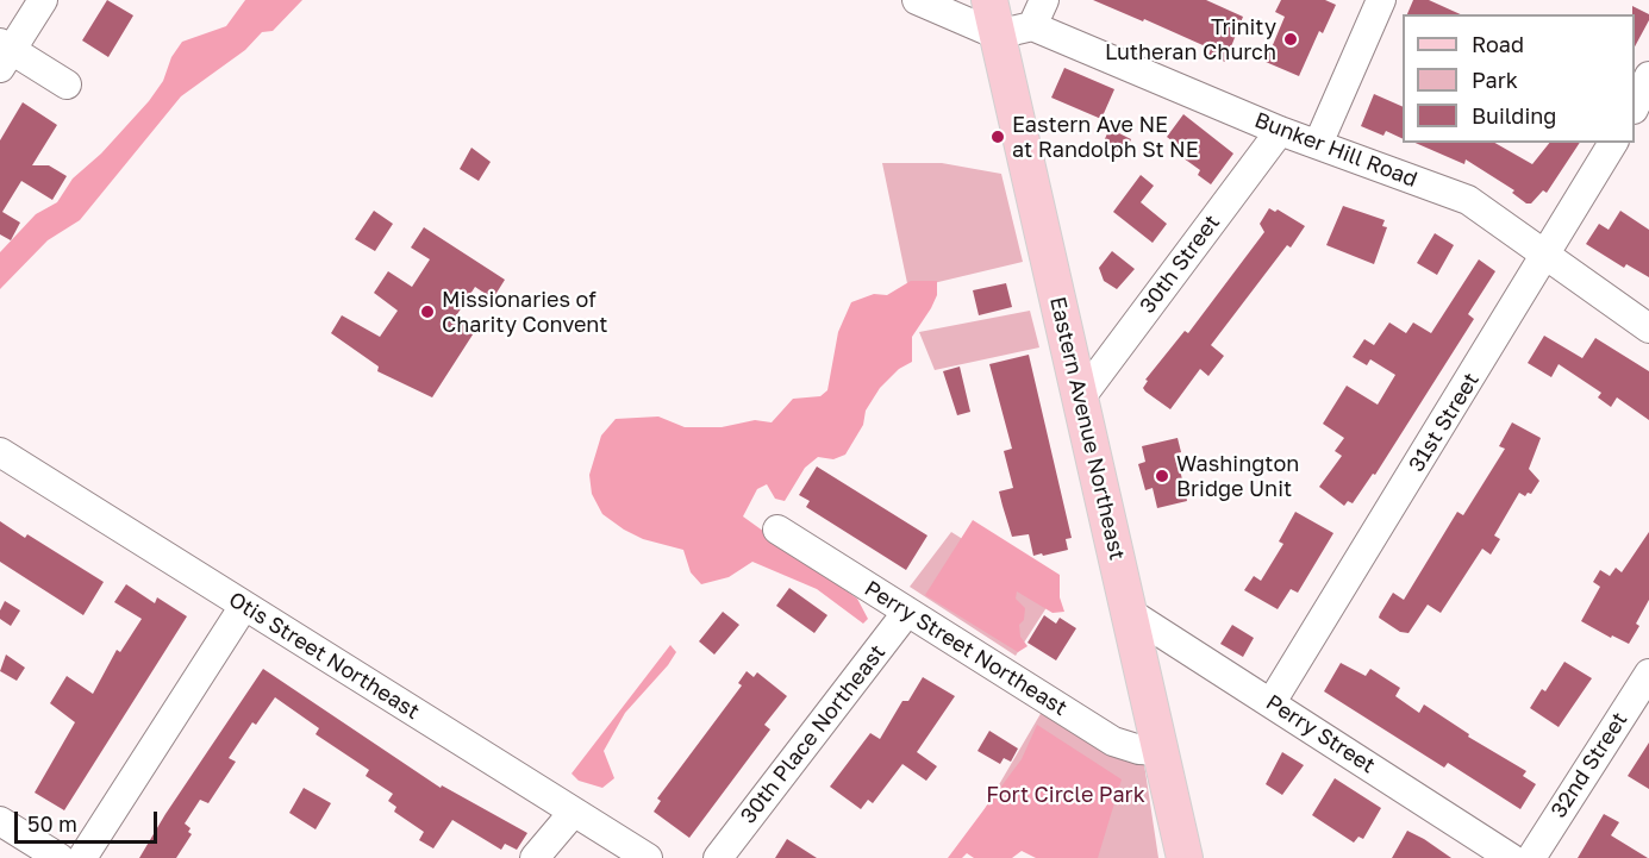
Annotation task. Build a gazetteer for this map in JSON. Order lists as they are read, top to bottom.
{
  "streets": {
    "main road": ["Eastern Avenue Northeast"],
    "street": [
      "Bunker Hill Road",
      "30th Street",
      "31st Street",
      "Perry Street Northeast",
      "Otis Street Northeast",
      "30th Place Northeast",
      "Perry Street",
      "32nd Street"
    ]
  },
  "crossings": [
    ["Bunker Hill Road", "30th Street"],
    ["Bunker Hill Road", "31st Street"],
    ["Bunker Hill Road", "Eastern Avenue Northeast"],
    ["30th Street", "Eastern Avenue Northeast"],
    ["31st Street", "Perry Street"],
    ["Eastern Avenue Northeast", "Perry Street Northeast"],
    ["Eastern Avenue Northeast", "Perry Street"],
    ["Perry Street Northeast", "30th Place Northeast"]
  ],
  "parks": ["Fort Circle Park"],
  "places": [
    "Trinity Lutheran Church",
    "Eastern Ave NE at Randolph St NE",
    "Missionaries of Charity Convent",
    "Washington Bridge Unit"
  ],
  "legend": ["Road", "Park", "Building"],
  "scale_bar": "50 m"
}
